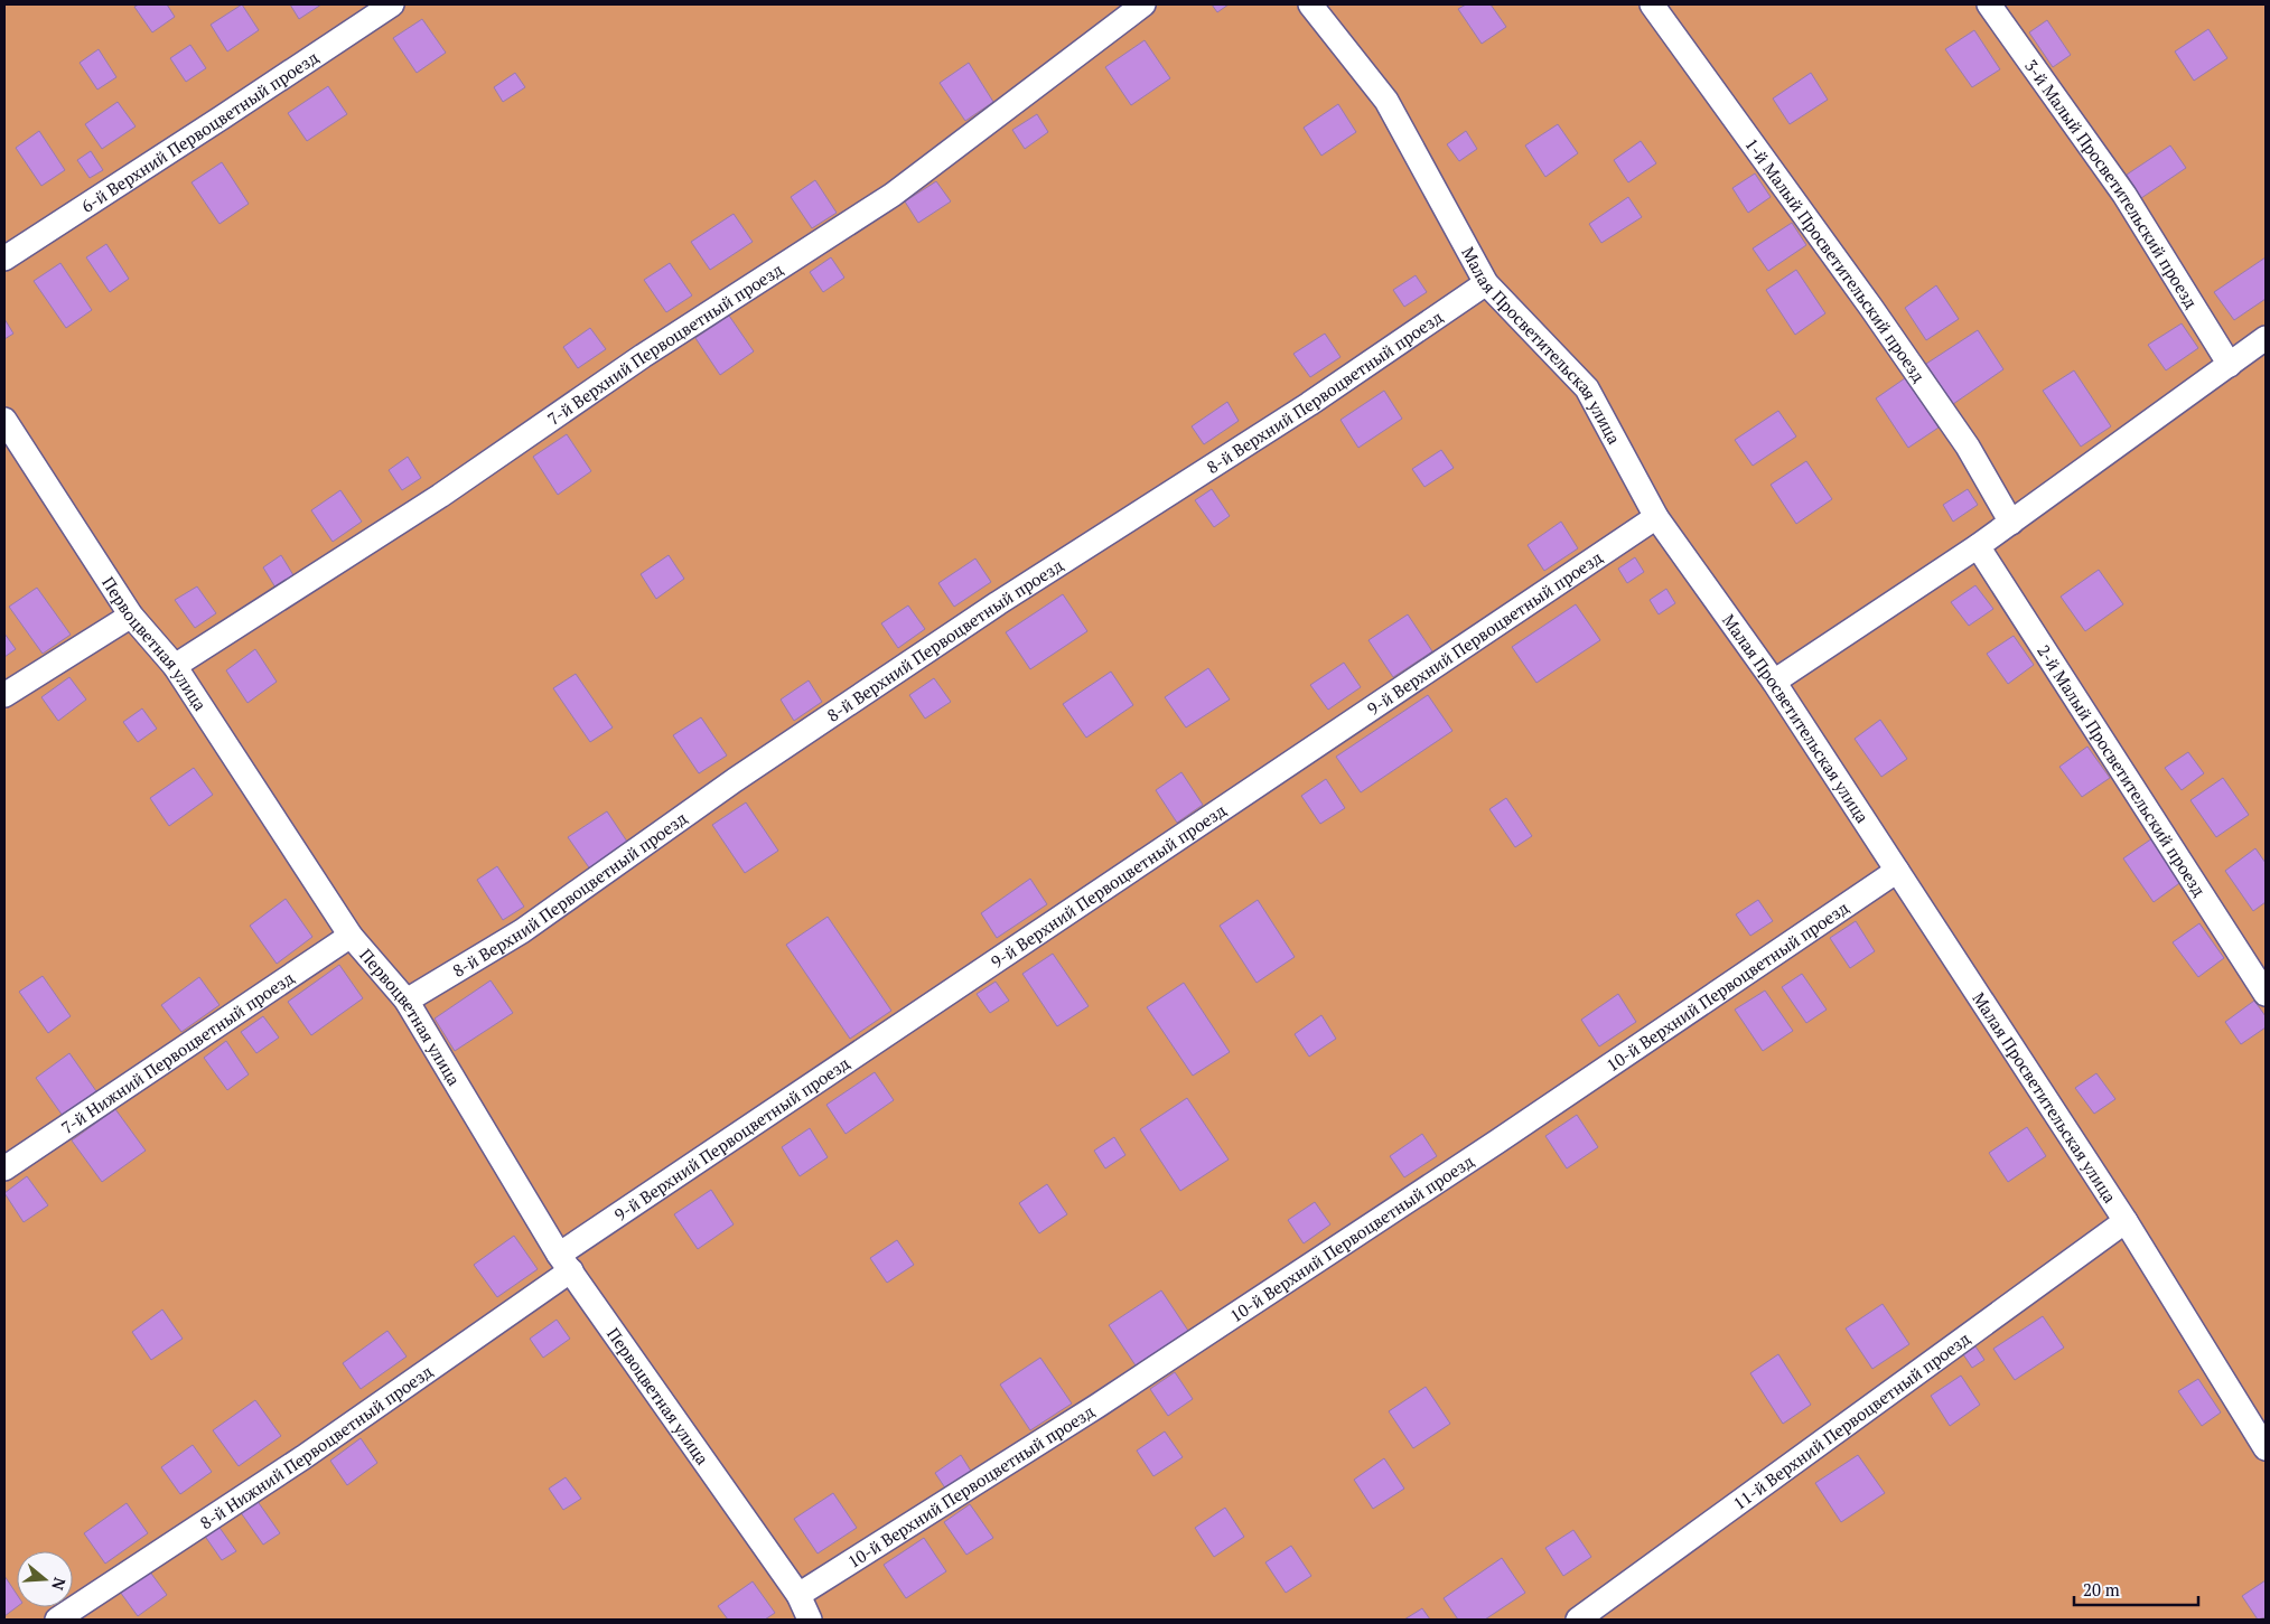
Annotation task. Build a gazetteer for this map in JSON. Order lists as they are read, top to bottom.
{
  "streets": {
    "lane": [
      "6-й Верхний Первоцветный проезд",
      "3-й Малый Просветительский проезд",
      "1-й Малый Просветительский проезд",
      "7-й Верхний Первоцветный проезд",
      "Малая Просветительская улица",
      "8-й Верхний Первоцветный проезд",
      "9-й Верхний Первоцветный проезд",
      "Первоцветная улица",
      "2-й Малый Просветительский проезд",
      "10-й Верхний Первоцветный проезд",
      "7-й Нижний Первоцветный проезд",
      "11-й Верхний Первоцветный проезд",
      "8-й Нижний Первоцветный проезд"
    ]
  },
  "crossings": [
    ["7-й Верхний Первоцветный проезд", "Первоцветная улица"],
    ["Малая Просветительская улица", "8-й Верхний Первоцветный проезд"],
    ["Малая Просветительская улица", "9-й Верхний Первоцветный проезд"],
    ["Малая Просветительская улица", "10-й Верхний Первоцветный проезд"],
    ["Малая Просветительская улица", "11-й Верхний Первоцветный проезд"],
    ["8-й Верхний Первоцветный проезд", "Первоцветная улица"],
    ["9-й Верхний Первоцветный проезд", "Первоцветная улица"],
    ["9-й Верхний Первоцветный проезд", "8-й Нижний Первоцветный проезд"],
    ["Первоцветная улица", "10-й Верхний Первоцветный проезд"],
    ["Первоцветная улица", "7-й Нижний Первоцветный проезд"],
    ["Первоцветная улица", "8-й Нижний Первоцветный проезд"]
  ],
  "scale_bar": "20 m",
  "north": "right"
}
